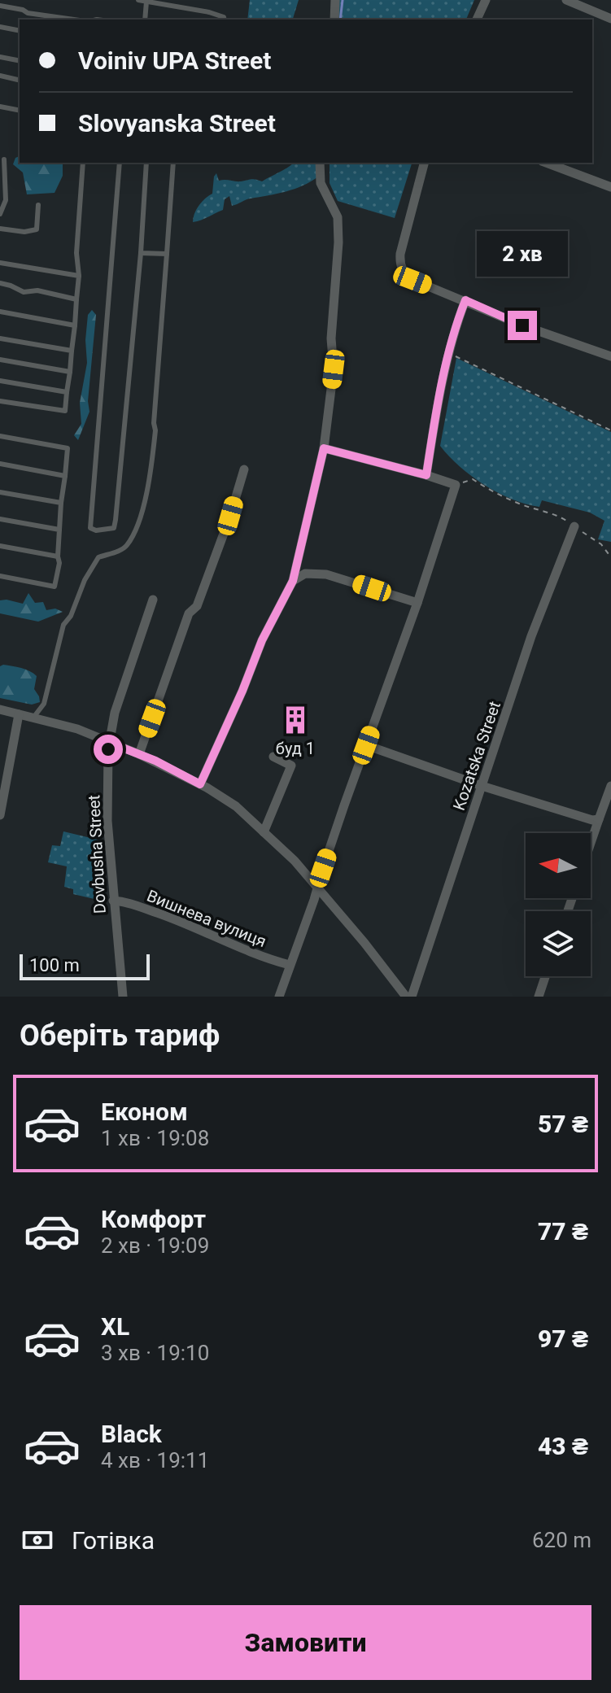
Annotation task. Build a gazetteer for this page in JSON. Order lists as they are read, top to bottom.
{
  "streets": {
    "street": ["Kozatska Street", "Dovbusha Street", "Вишнева вулиця"]
  },
  "crossings": [
    ["Dovbusha Street", "Вишнева вулиця"]
  ],
  "places": {
    "building": ["буд 1"]
  },
  "scale_bar": "100 m",
  "north": "left",
  "page": {
    "banner": ["Voiniv UPA Street", "Slovyanska Street"],
    "bubble": "2 хв",
    "scale": "100 m",
    "heading": "Оберіть тариф",
    "list": [
      {
        "name": "Економ",
        "note": "1 хв · 19:08",
        "value": "57 ₴"
      },
      {
        "name": "Комфорт",
        "note": "2 хв · 19:09",
        "value": "77 ₴"
      },
      {
        "name": "XL",
        "note": "3 хв · 19:10",
        "value": "97 ₴"
      },
      {
        "name": "Black",
        "note": "4 хв · 19:11",
        "value": "43 ₴"
      }
    ],
    "pay": ["Готівка", "620 m"],
    "buttons": "Замовити"
  }
}
